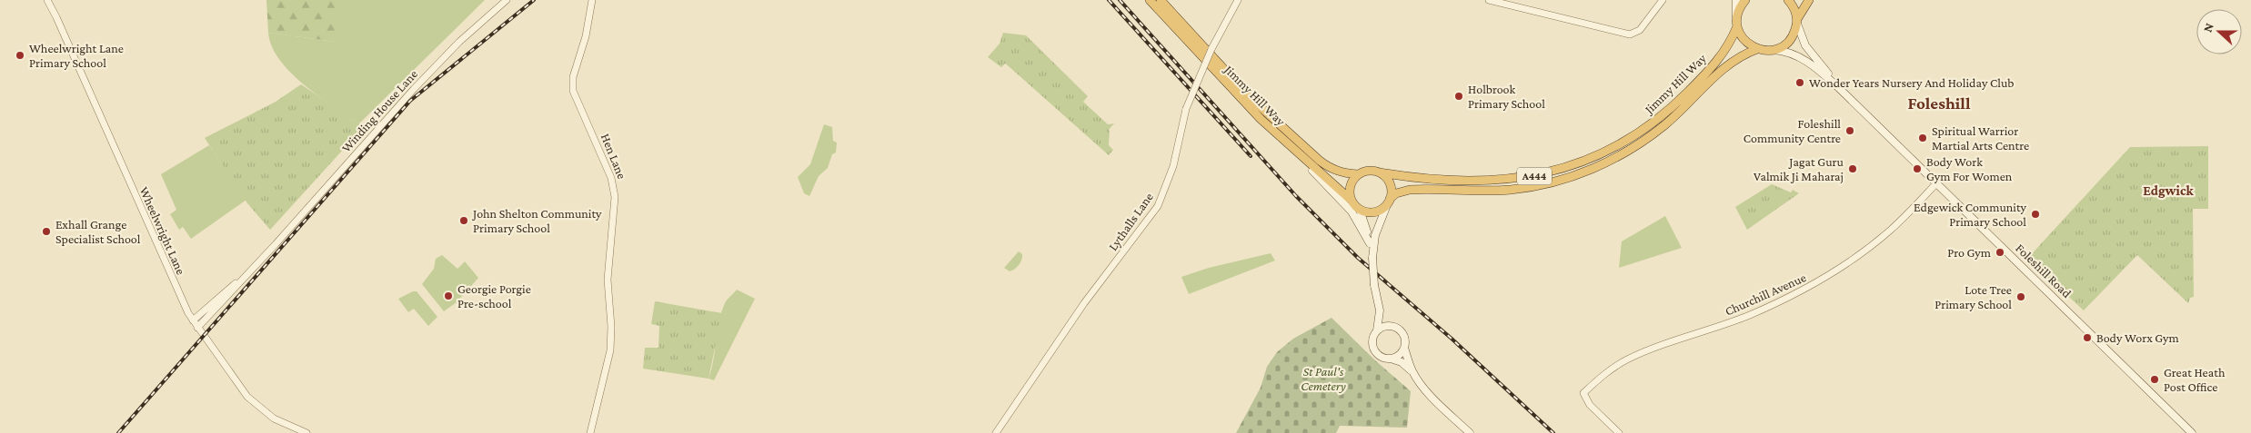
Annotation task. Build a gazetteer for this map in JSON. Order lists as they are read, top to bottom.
{
  "streets": {
    "highway": ["Jimmy Hill Way", "A444"],
    "main road": ["Foleshill Road"],
    "street": [
      "Winding House Lane",
      "Hen Lane",
      "Lythalls Lane",
      "Wheelwright Lane",
      "Churchill Avenue"
    ]
  },
  "crossings": [
    ["Winding House Lane", "Wheelwright Lane"],
    ["Foleshill Road", "Churchill Avenue"]
  ],
  "districts": ["Foleshill", "Edgwick"],
  "parks": ["St Paul's Cemetery"],
  "places": [
    "Wheelwright Lane Primary School",
    "Wonder Years Nursery And Holiday Club",
    "Holbrook Primary School",
    "Foleshill Community Centre",
    "Spiritual Warrior Martial Arts Centre",
    "Jagat Guru Valmik Ji Maharaj",
    "Body Work Gym For Women",
    "Edgewick Community Primary School",
    "John Shelton Community Primary School",
    "Exhall Grange Specialist School",
    "Pro Gym",
    "Georgie Porgie Pre-school",
    "Lote Tree Primary School",
    "Body Worx Gym",
    "Great Heath Post Office"
  ],
  "north": "left"
}
